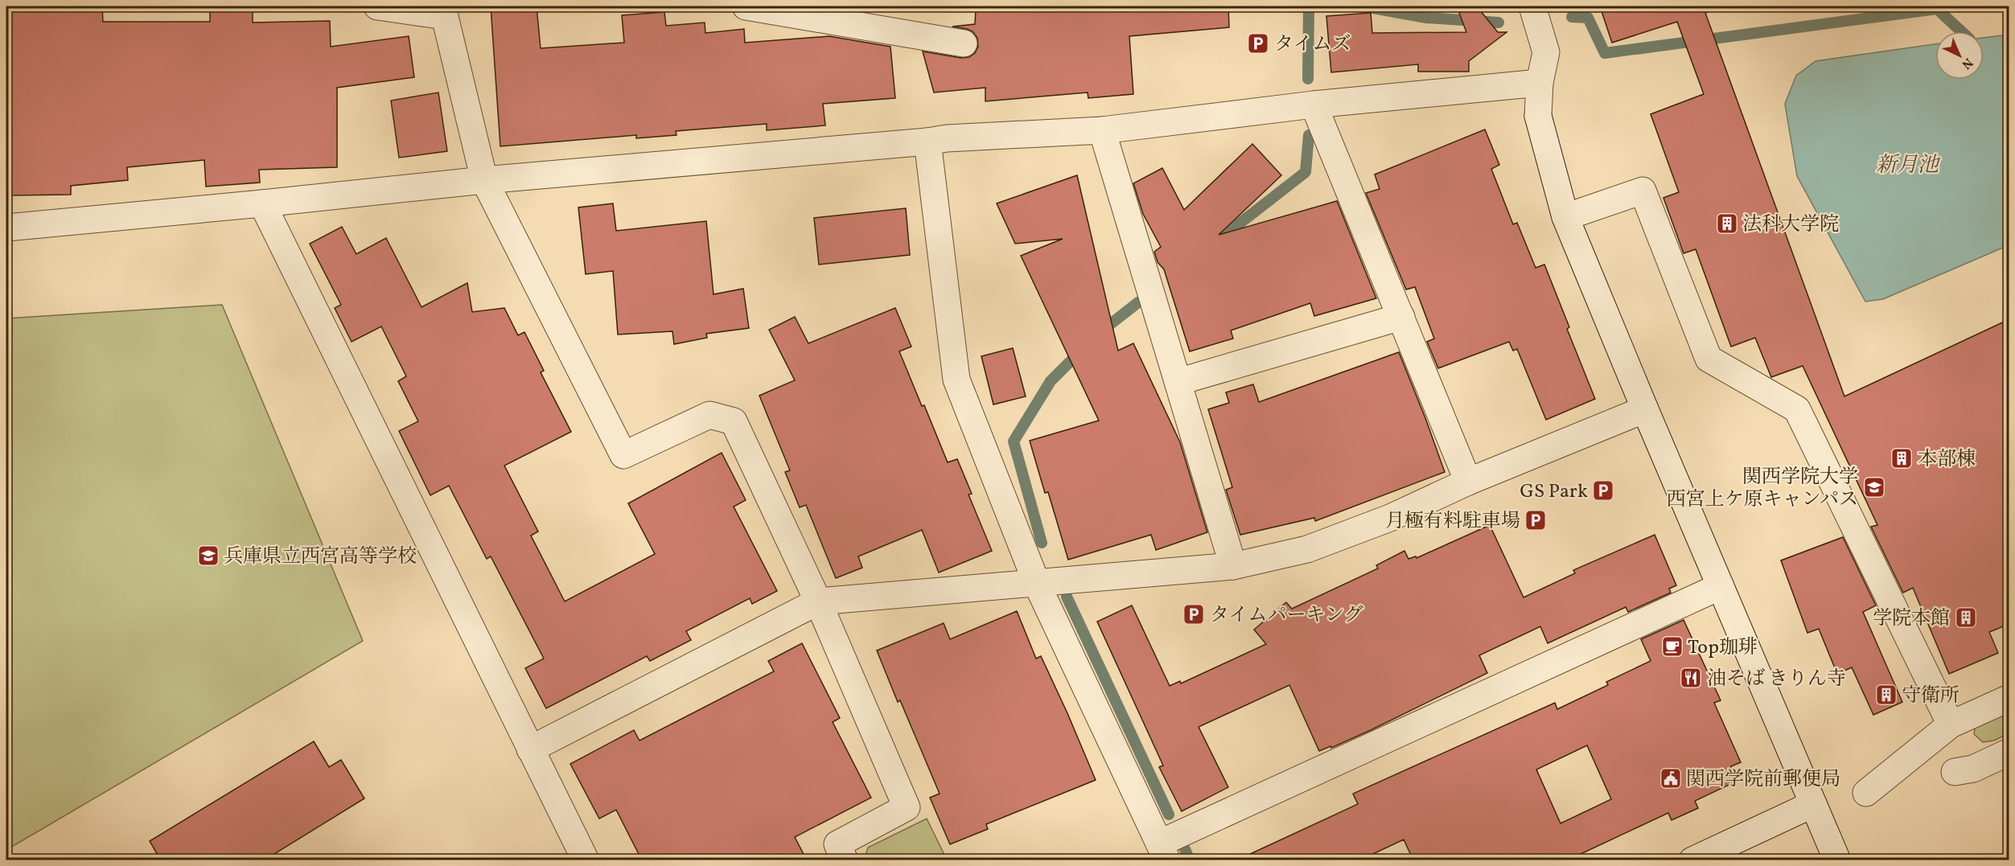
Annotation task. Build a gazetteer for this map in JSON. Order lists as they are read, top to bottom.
{
  "water": ["新月池"],
  "places": {
    "parking": [
      "タイムズ",
      "GS Park",
      "月極有料駐車場",
      "タイムパーキング"
    ],
    "building": [
      "法科大学院",
      "本部棟",
      "学院本館",
      "守衛所"
    ],
    "school or university": ["関西学院大学 西宮上ケ原キャンパス", "兵庫県立西宮高等学校"],
    "cafe": ["Top珈琲"],
    "restaurant": ["油そば きりん寺"],
    "public building": ["関西学院前郵便局"]
  },
  "north": "bottom right"
}
